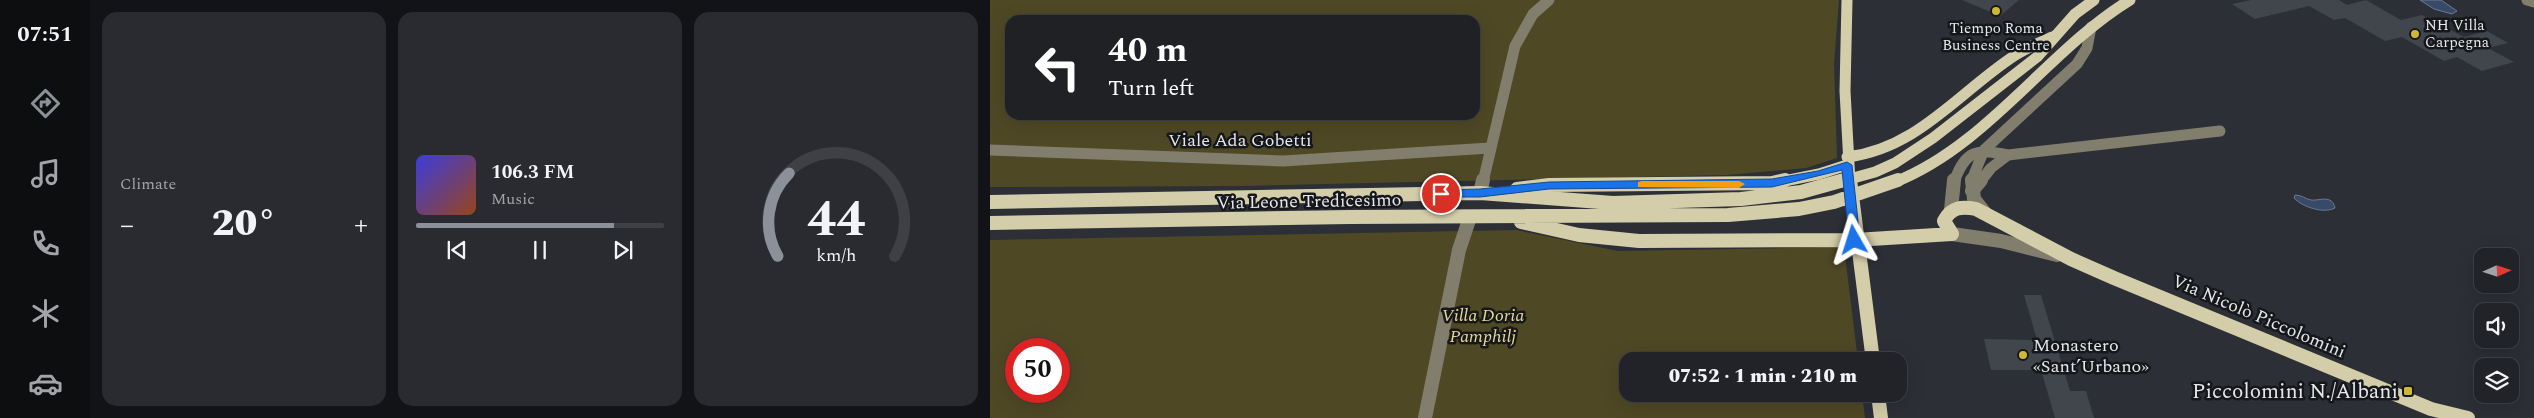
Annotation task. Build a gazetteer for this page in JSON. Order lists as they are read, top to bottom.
{
  "streets": {
    "main road": ["Via Leone Tredicesimo", "Via Nicolò Piccolomini"],
    "street": ["Viale Ada Gobetti"]
  },
  "parks": ["Villa Doria Pamphilj"],
  "places": {
    "other": ["Tiempo Roma Business Centre", "NH Villa Carpegna", "Monastero «Sant’Urbano»"],
    "transit": ["Piccolomini N./Albani"]
  },
  "north": "right",
  "page": {
    "tabs": "07:51",
    "tile": "Climate",
    "turn": ["40 m", "Turn left"],
    "song": ["106.3 FM", "Music"],
    "heat": ["−", "20°", "+"],
    "limit": "50",
    "trip": "07:52 · 1 min · 210 m",
    "gauge": ["44", "km/h"]
  }
}
